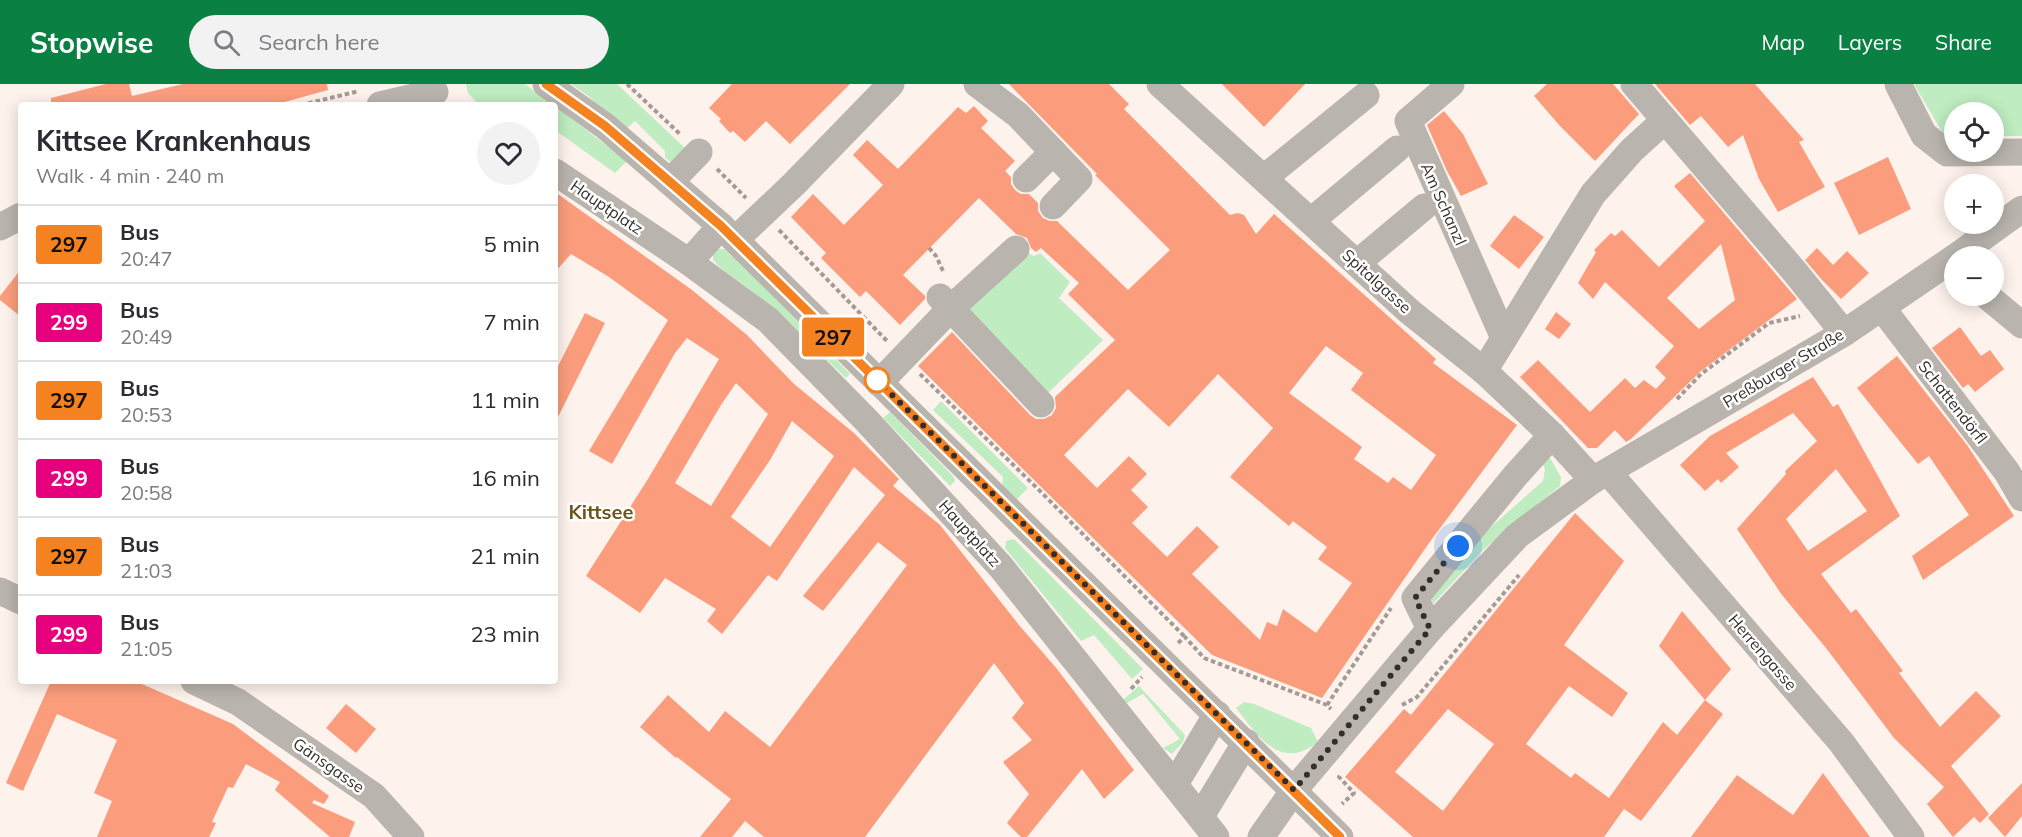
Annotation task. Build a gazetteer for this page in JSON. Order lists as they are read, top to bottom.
{
  "streets": {
    "street": [
      "Am Schanzl",
      "Hauptplatz",
      "Spitalgasse",
      "Preßburger Straße",
      "Schattendörfl",
      "Herrengasse",
      "Gänsgasse"
    ]
  },
  "crossings": [
    ["Spitalgasse", "Preßburger Straße"],
    ["Spitalgasse", "Herrengasse"],
    ["Preßburger Straße", "Schattendörfl"],
    ["Preßburger Straße", "Herrengasse"]
  ],
  "districts": ["Kittsee"],
  "lines": ["bus line 297"],
  "page": {
    "header": "Stopwise",
    "search": "Search here",
    "nav": ["Map", "Layers", "Share"],
    "on_map": "297",
    "map_buttons": ["+", "−"],
    "heading": ["Kittsee Krankenhaus", "Walk · 4 min · 240 m"],
    "list": [
      {
        "mark": "297",
        "name": "Bus",
        "note": "20:47",
        "value": "5 min"
      },
      {
        "mark": "299",
        "name": "Bus",
        "note": "20:49",
        "value": "7 min"
      },
      {
        "mark": "297",
        "name": "Bus",
        "note": "20:53",
        "value": "11 min"
      },
      {
        "mark": "299",
        "name": "Bus",
        "note": "20:58",
        "value": "16 min"
      },
      {
        "mark": "297",
        "name": "Bus",
        "note": "21:03",
        "value": "21 min"
      },
      {
        "mark": "299",
        "name": "Bus",
        "note": "21:05",
        "value": "23 min"
      }
    ]
  }
}
